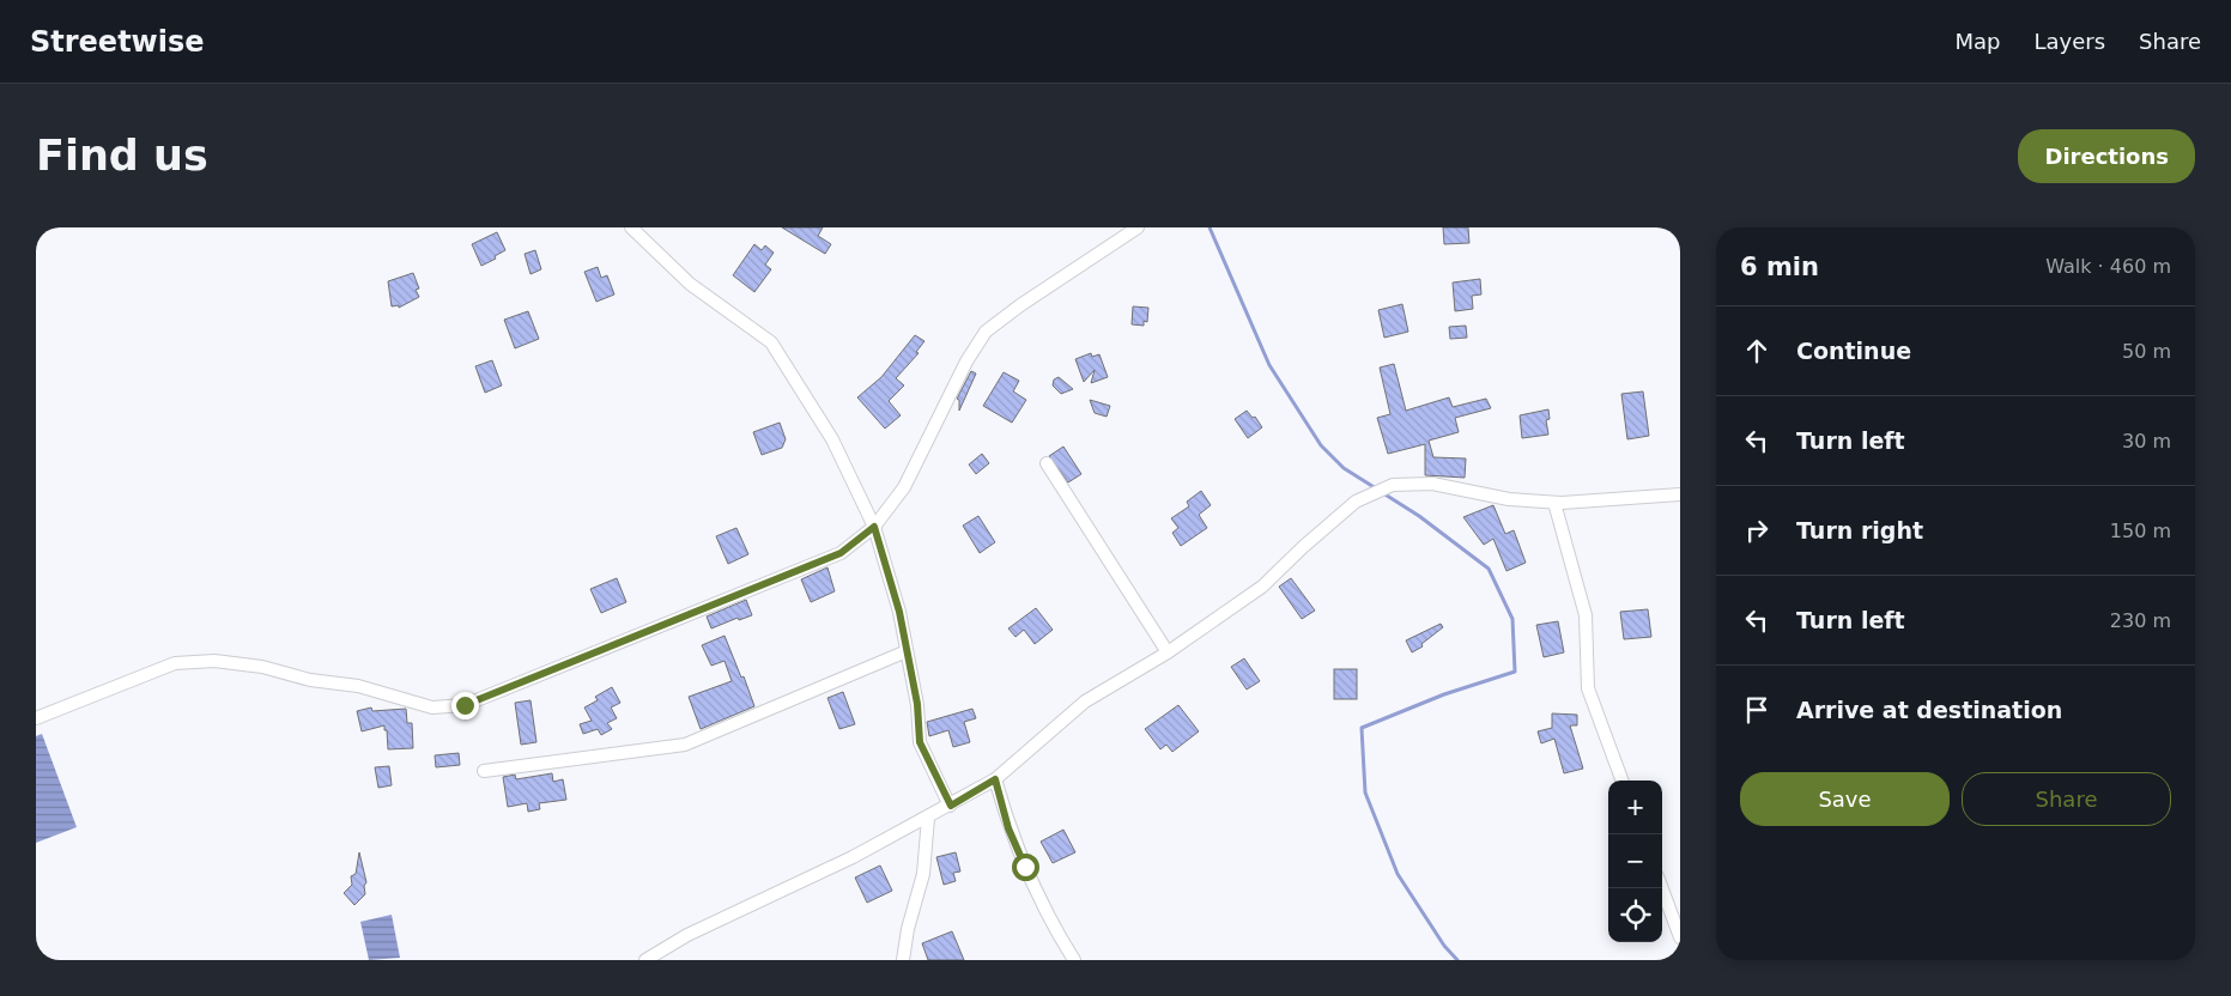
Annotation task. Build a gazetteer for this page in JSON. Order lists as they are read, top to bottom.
{
  "page": {
    "header": "Streetwise",
    "nav": ["Map", "Layers", "Share"],
    "buttons": [
      "Directions",
      ["Save", "Share"]
    ],
    "title": "Find us",
    "heading": ["6 min", "Walk · 460 m"],
    "list": [
      ["Continue", "50 m"],
      ["Turn left", "30 m"],
      ["Turn right", "150 m"],
      ["Turn left", "230 m"],
      "Arrive at destination"
    ],
    "map_buttons": ["+", "−"]
  }
}
